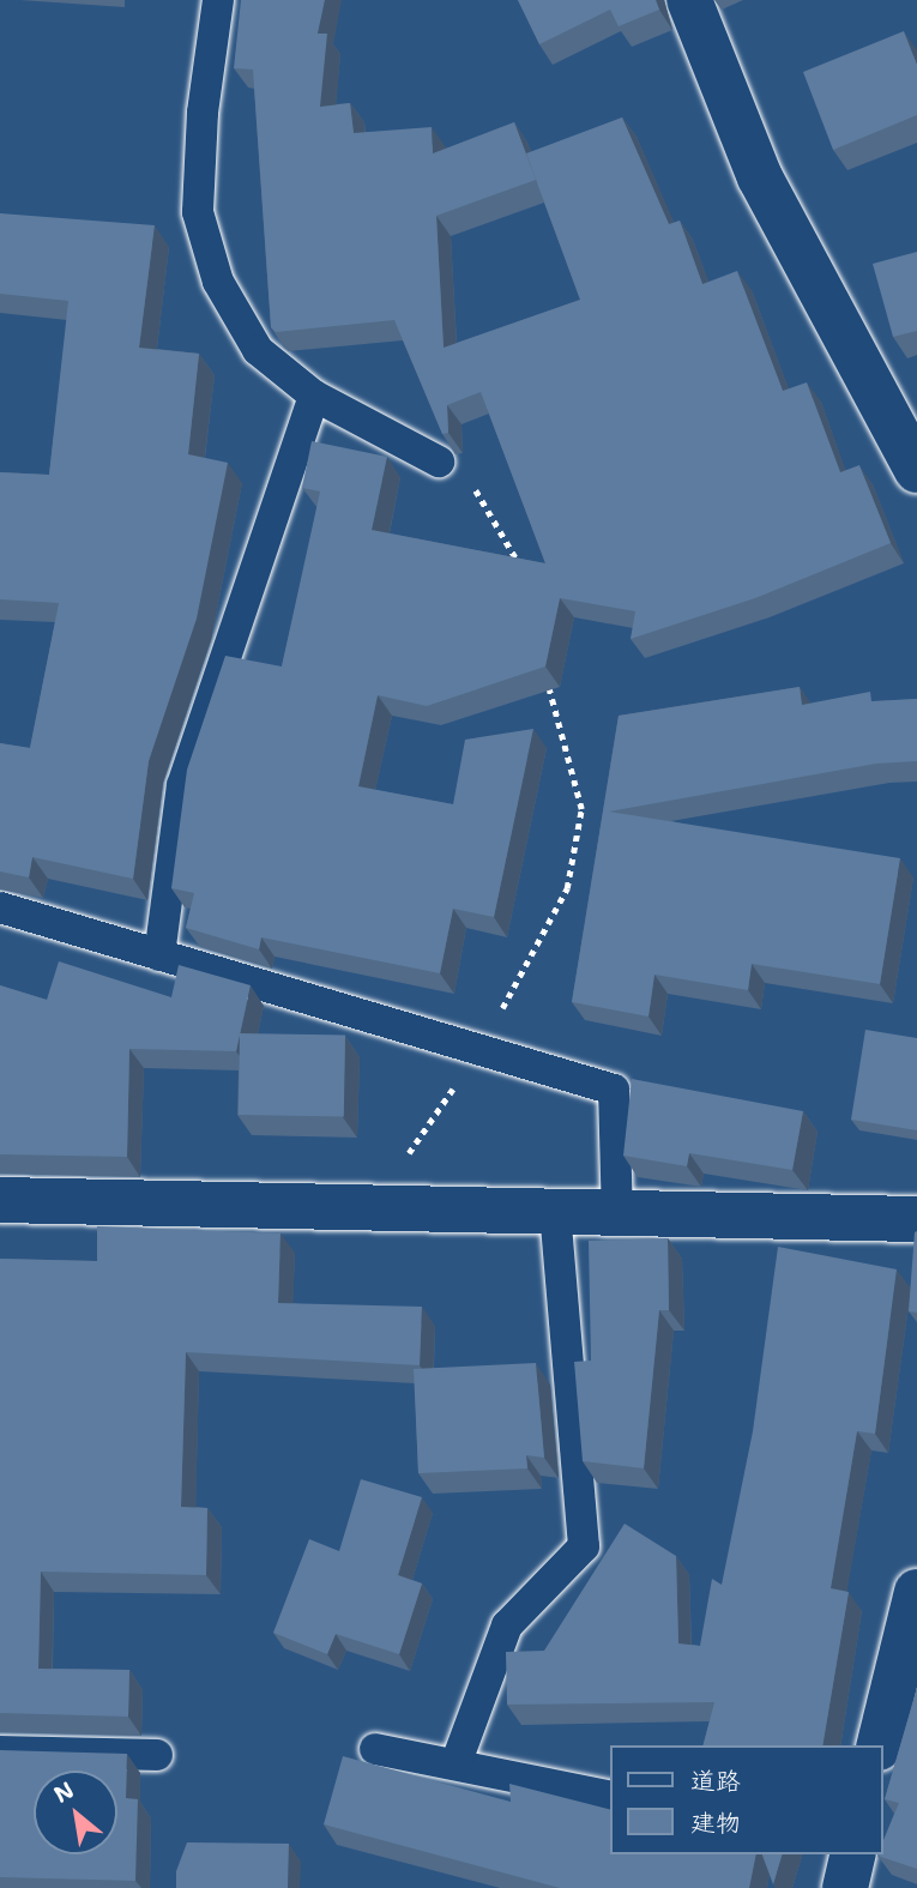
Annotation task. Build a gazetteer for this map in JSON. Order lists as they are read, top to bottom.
{
  "legend": ["道路", "建物"],
  "north": "top left"
}
